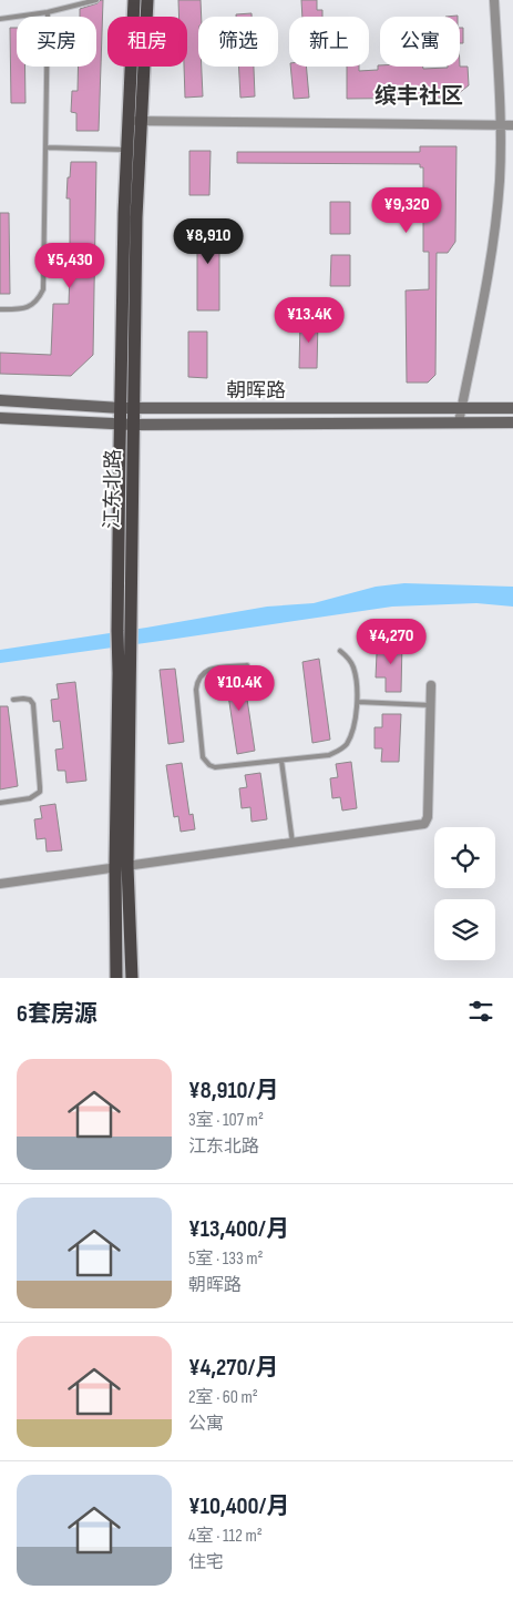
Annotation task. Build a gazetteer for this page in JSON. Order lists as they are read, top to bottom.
{
  "streets": {
    "main road": ["朝晖路", "江东北路"]
  },
  "crossings": [
    ["朝晖路", "江东北路"]
  ],
  "districts": ["缤丰社区"],
  "page": {
    "chip": [
      "买房",
      "租房",
      "筛选",
      "新上",
      "公寓"
    ],
    "price": [
      "¥9,320",
      "¥8,910",
      "¥5,430",
      "¥13.4K",
      "¥4,270",
      "¥10.4K"
    ],
    "heading": "6套房源",
    "list": [
      {
        "name": "¥8,910/月",
        "note": "3室 · 107 m² · 江东北路"
      },
      {
        "name": "¥13,400/月",
        "note": "5室 · 133 m² · 朝晖路"
      },
      {
        "name": "¥4,270/月",
        "note": "2室 · 60 m² · 公寓"
      },
      {
        "name": "¥10,400/月",
        "note": "4室 · 112 m² · 住宅"
      }
    ]
  }
}
